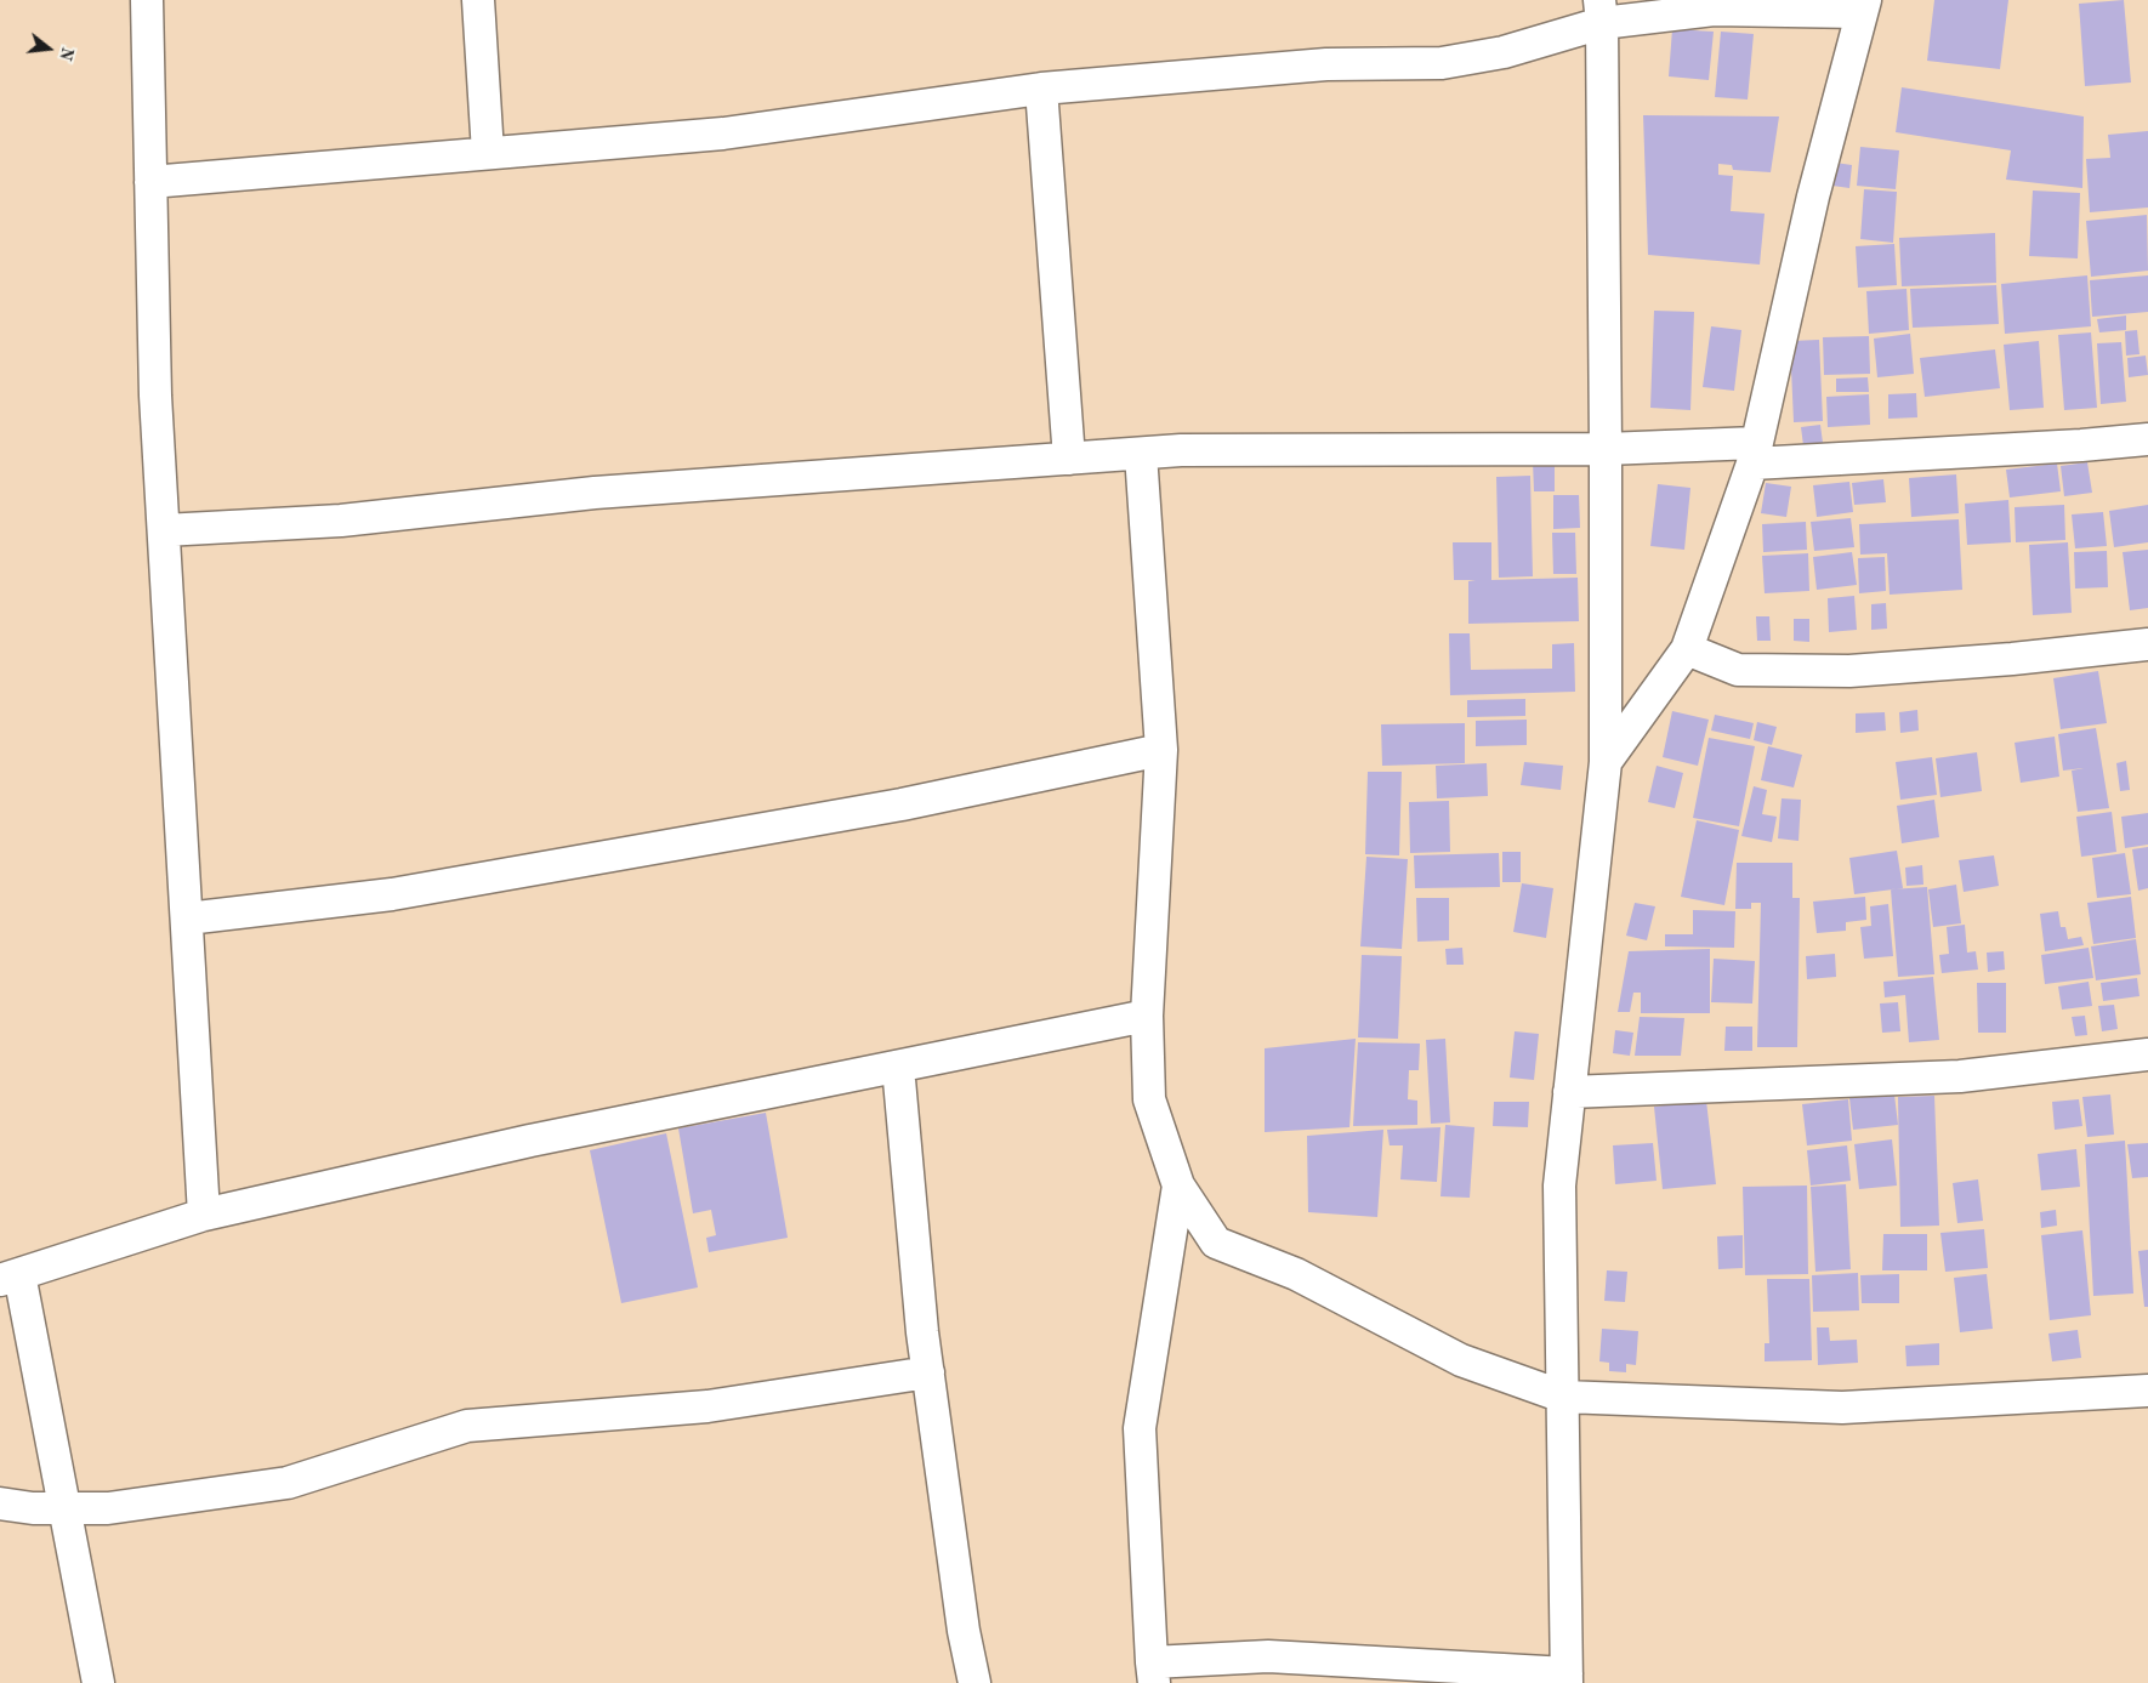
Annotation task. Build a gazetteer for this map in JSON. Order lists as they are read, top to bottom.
{
  "north": "right"
}
